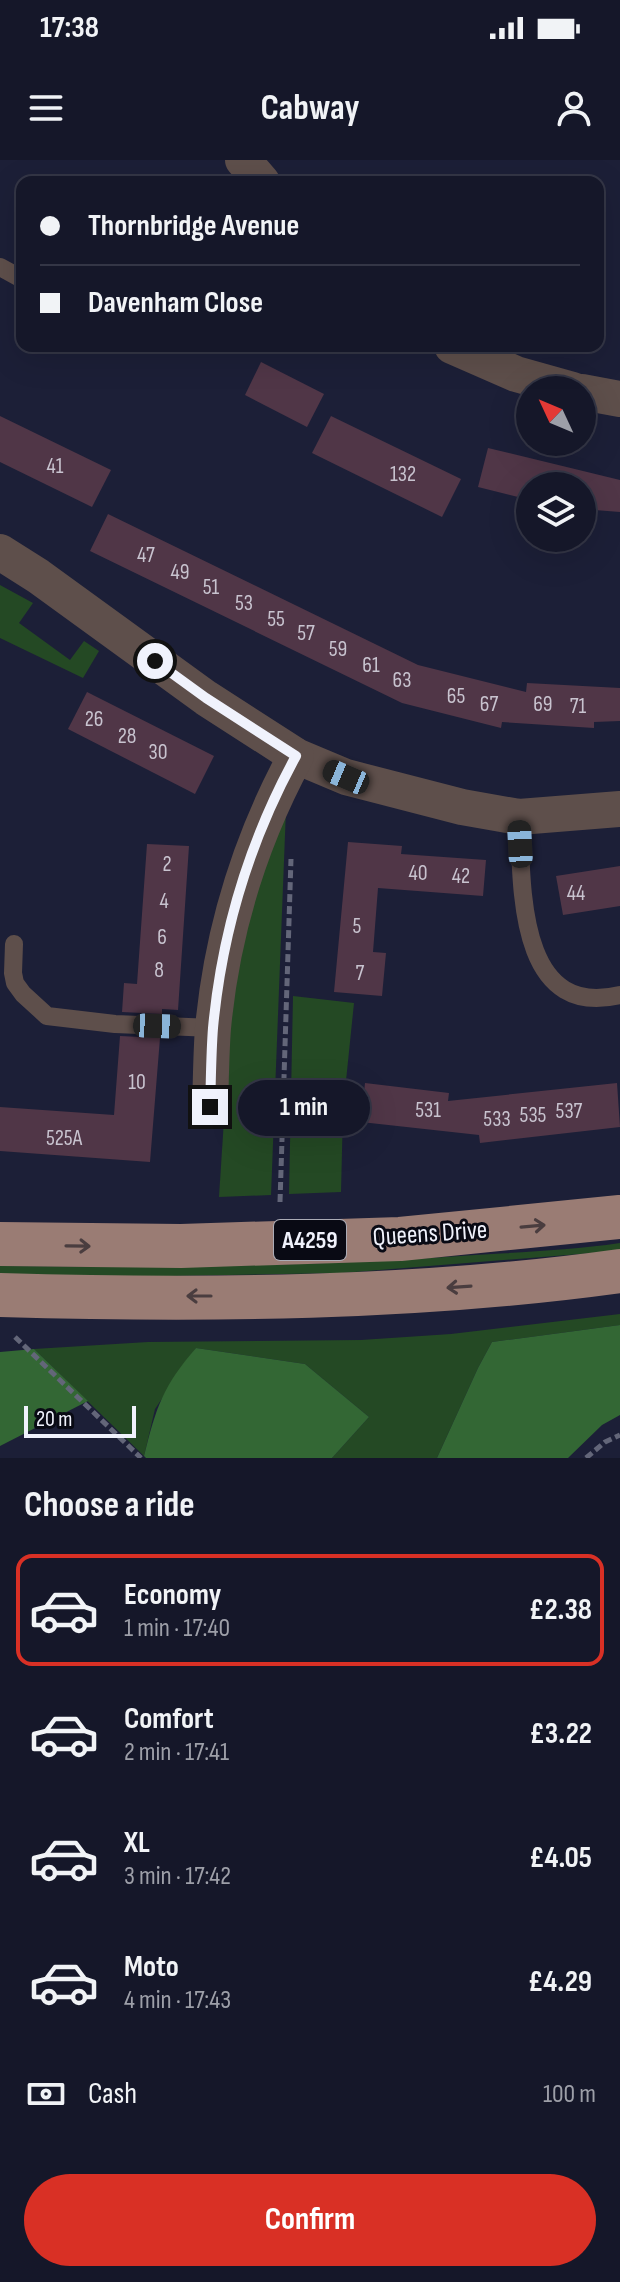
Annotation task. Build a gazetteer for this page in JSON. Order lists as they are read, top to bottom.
{
  "streets": {
    "main road": ["Queens Drive", "A4259"]
  },
  "house_numbers": [
    "41",
    "132",
    "47",
    "49",
    "51",
    "53",
    "55",
    "57",
    "59",
    "61",
    "63",
    "65",
    "67",
    "69",
    "71",
    "26",
    "28",
    "30",
    "2",
    "40",
    "42",
    "44",
    "4",
    "5",
    "6",
    "8",
    "7",
    "10",
    "531",
    "537",
    "535",
    "533",
    "525A"
  ],
  "scale_bar": "20 m",
  "north": "top left",
  "page": {
    "status": "17:38",
    "header": "Cabway",
    "banner": ["Thornbridge Avenue", "Davenham Close"],
    "bubble": "1 min",
    "scale": "20 m",
    "heading": "Choose a ride",
    "list": [
      {
        "name": "Economy",
        "note": "1 min · 17:40",
        "value": "£2.38"
      },
      {
        "name": "Comfort",
        "note": "2 min · 17:41",
        "value": "£3.22"
      },
      {
        "name": "XL",
        "note": "3 min · 17:42",
        "value": "£4.05"
      },
      {
        "name": "Moto",
        "note": "4 min · 17:43",
        "value": "£4.29"
      }
    ],
    "pay": ["Cash", "100 m"],
    "buttons": "Confirm"
  }
}
